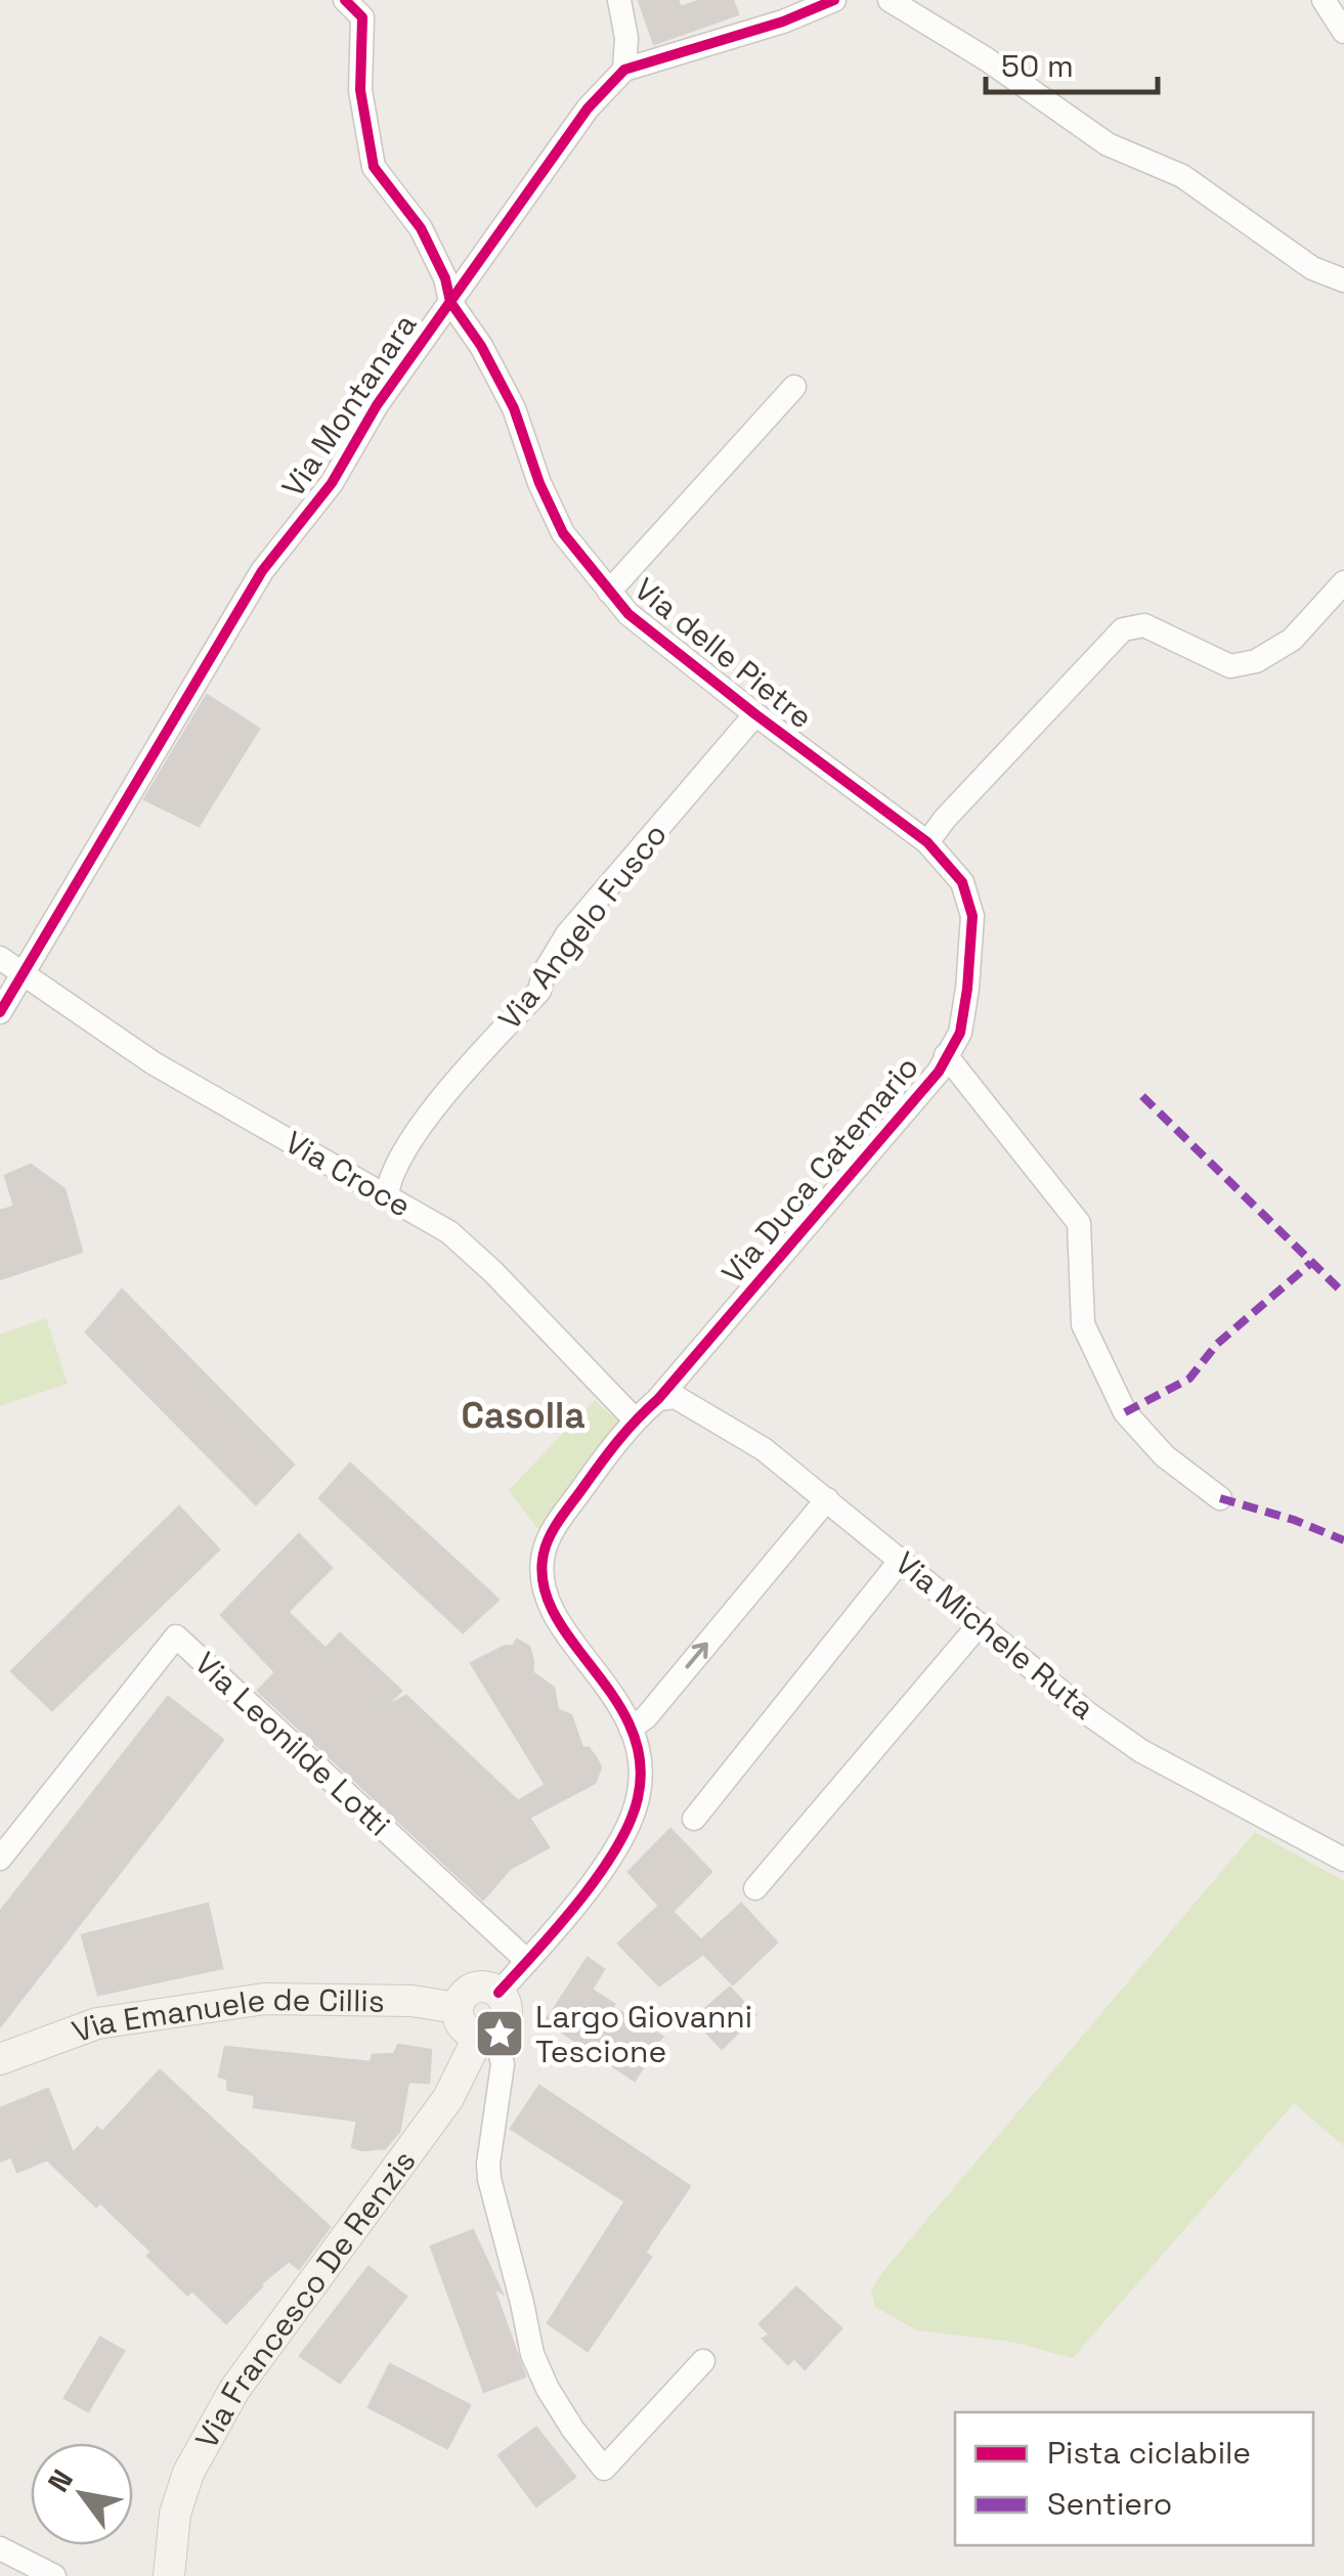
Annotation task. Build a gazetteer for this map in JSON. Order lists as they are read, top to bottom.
{
  "streets": {
    "street": [
      "Via Montanara",
      "Via delle Pietre",
      "Via Angelo Fusco",
      "Via Duca Catemario",
      "Via Croce",
      "Via Michele Ruta",
      "Via Leonilde Lotti",
      "Via Emanuele de Cillis",
      "Via Francesco De Renzis"
    ]
  },
  "crossings": [
    ["Via Montanara", "Via delle Pietre"],
    ["Via Montanara", "Via Croce"],
    ["Via delle Pietre", "Via Angelo Fusco"],
    ["Via delle Pietre", "Via Duca Catemario"],
    ["Via Angelo Fusco", "Via Croce"],
    ["Via Duca Catemario", "Via Michele Ruta"],
    ["Via Emanuele de Cillis", "Via Francesco De Renzis"]
  ],
  "districts": ["Casolla"],
  "places": {
    "place": ["Largo Giovanni Tescione"]
  },
  "legend": ["Pista ciclabile", "Sentiero"],
  "scale_bar": "50 m",
  "north": "top left"
}
